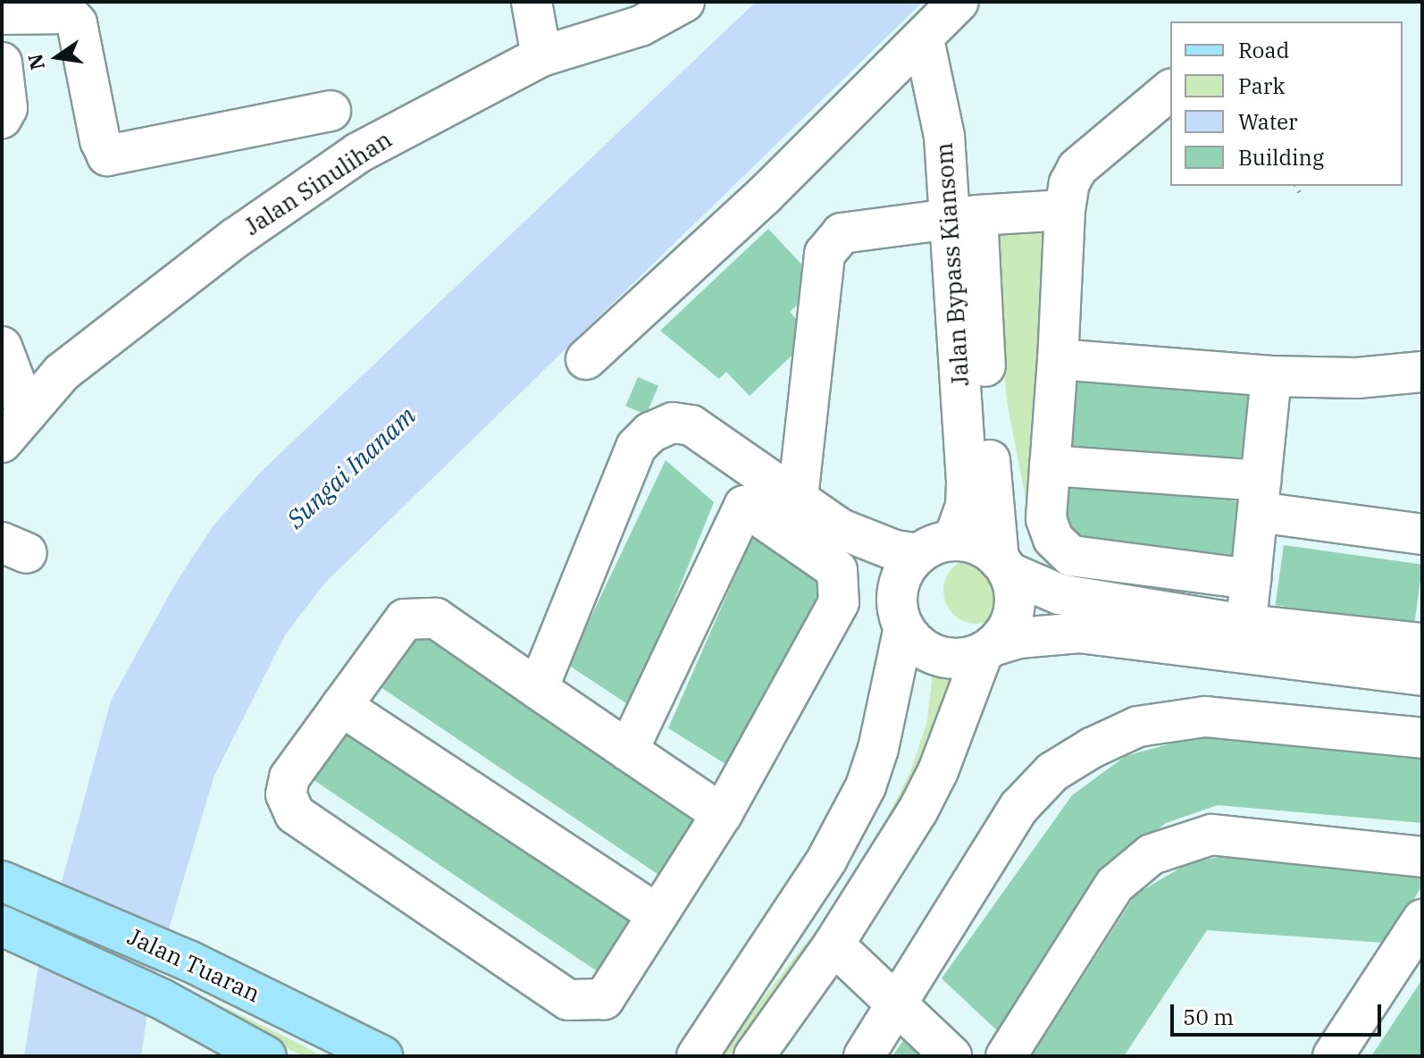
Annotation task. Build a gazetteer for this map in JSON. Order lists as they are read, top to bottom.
{
  "streets": {
    "main road": ["Jalan Tuaran"],
    "street": ["Jalan Sinulihan", "Jalan Bypass Kiansom"]
  },
  "water": ["Sungai Inanam"],
  "legend": [
    "Road",
    "Park",
    "Water",
    "Building"
  ],
  "scale_bar": "50 m",
  "north": "left"
}
